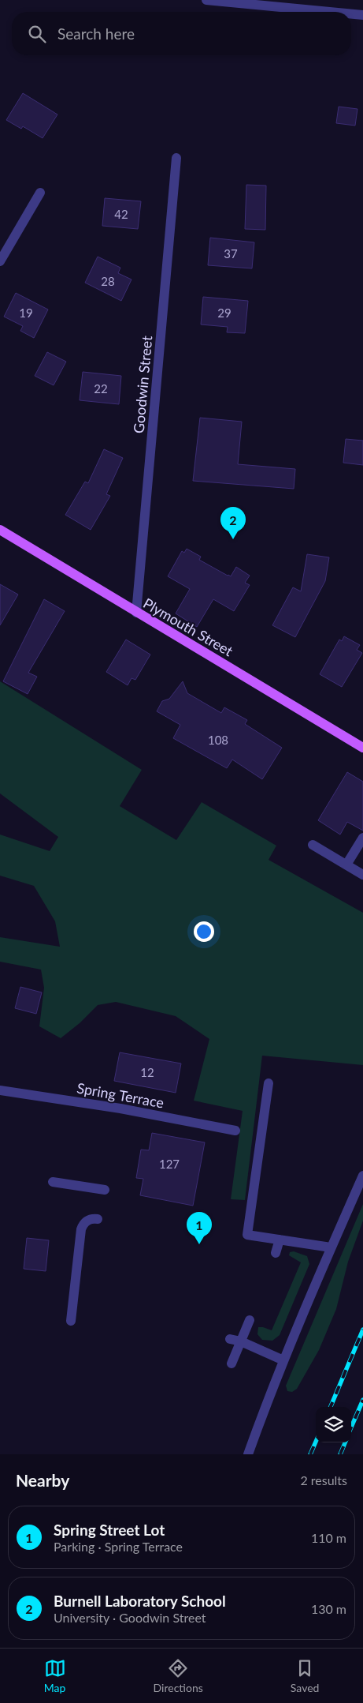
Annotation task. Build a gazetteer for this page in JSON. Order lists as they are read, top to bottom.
{
  "streets": {
    "main road": ["Plymouth Street"],
    "street": ["Goodwin Street", "Spring Terrace"]
  },
  "crossings": [
    ["Goodwin Street", "Plymouth Street"]
  ],
  "house_numbers": [
    "42",
    "37",
    "28",
    "19",
    "29",
    "22",
    "108",
    "12",
    "127"
  ],
  "page": {
    "search": "Search here",
    "pins": ["2", "1"],
    "heading": ["Nearby", "2 results"],
    "list": [
      {
        "mark": "1",
        "name": "Spring Street Lot",
        "note": "Parking · Spring Terrace",
        "value": "110 m"
      },
      {
        "mark": "2",
        "name": "Burnell Laboratory School",
        "note": "University · Goodwin Street",
        "value": "130 m"
      }
    ],
    "nav": ["Map", "Directions", "Saved"]
  }
}
